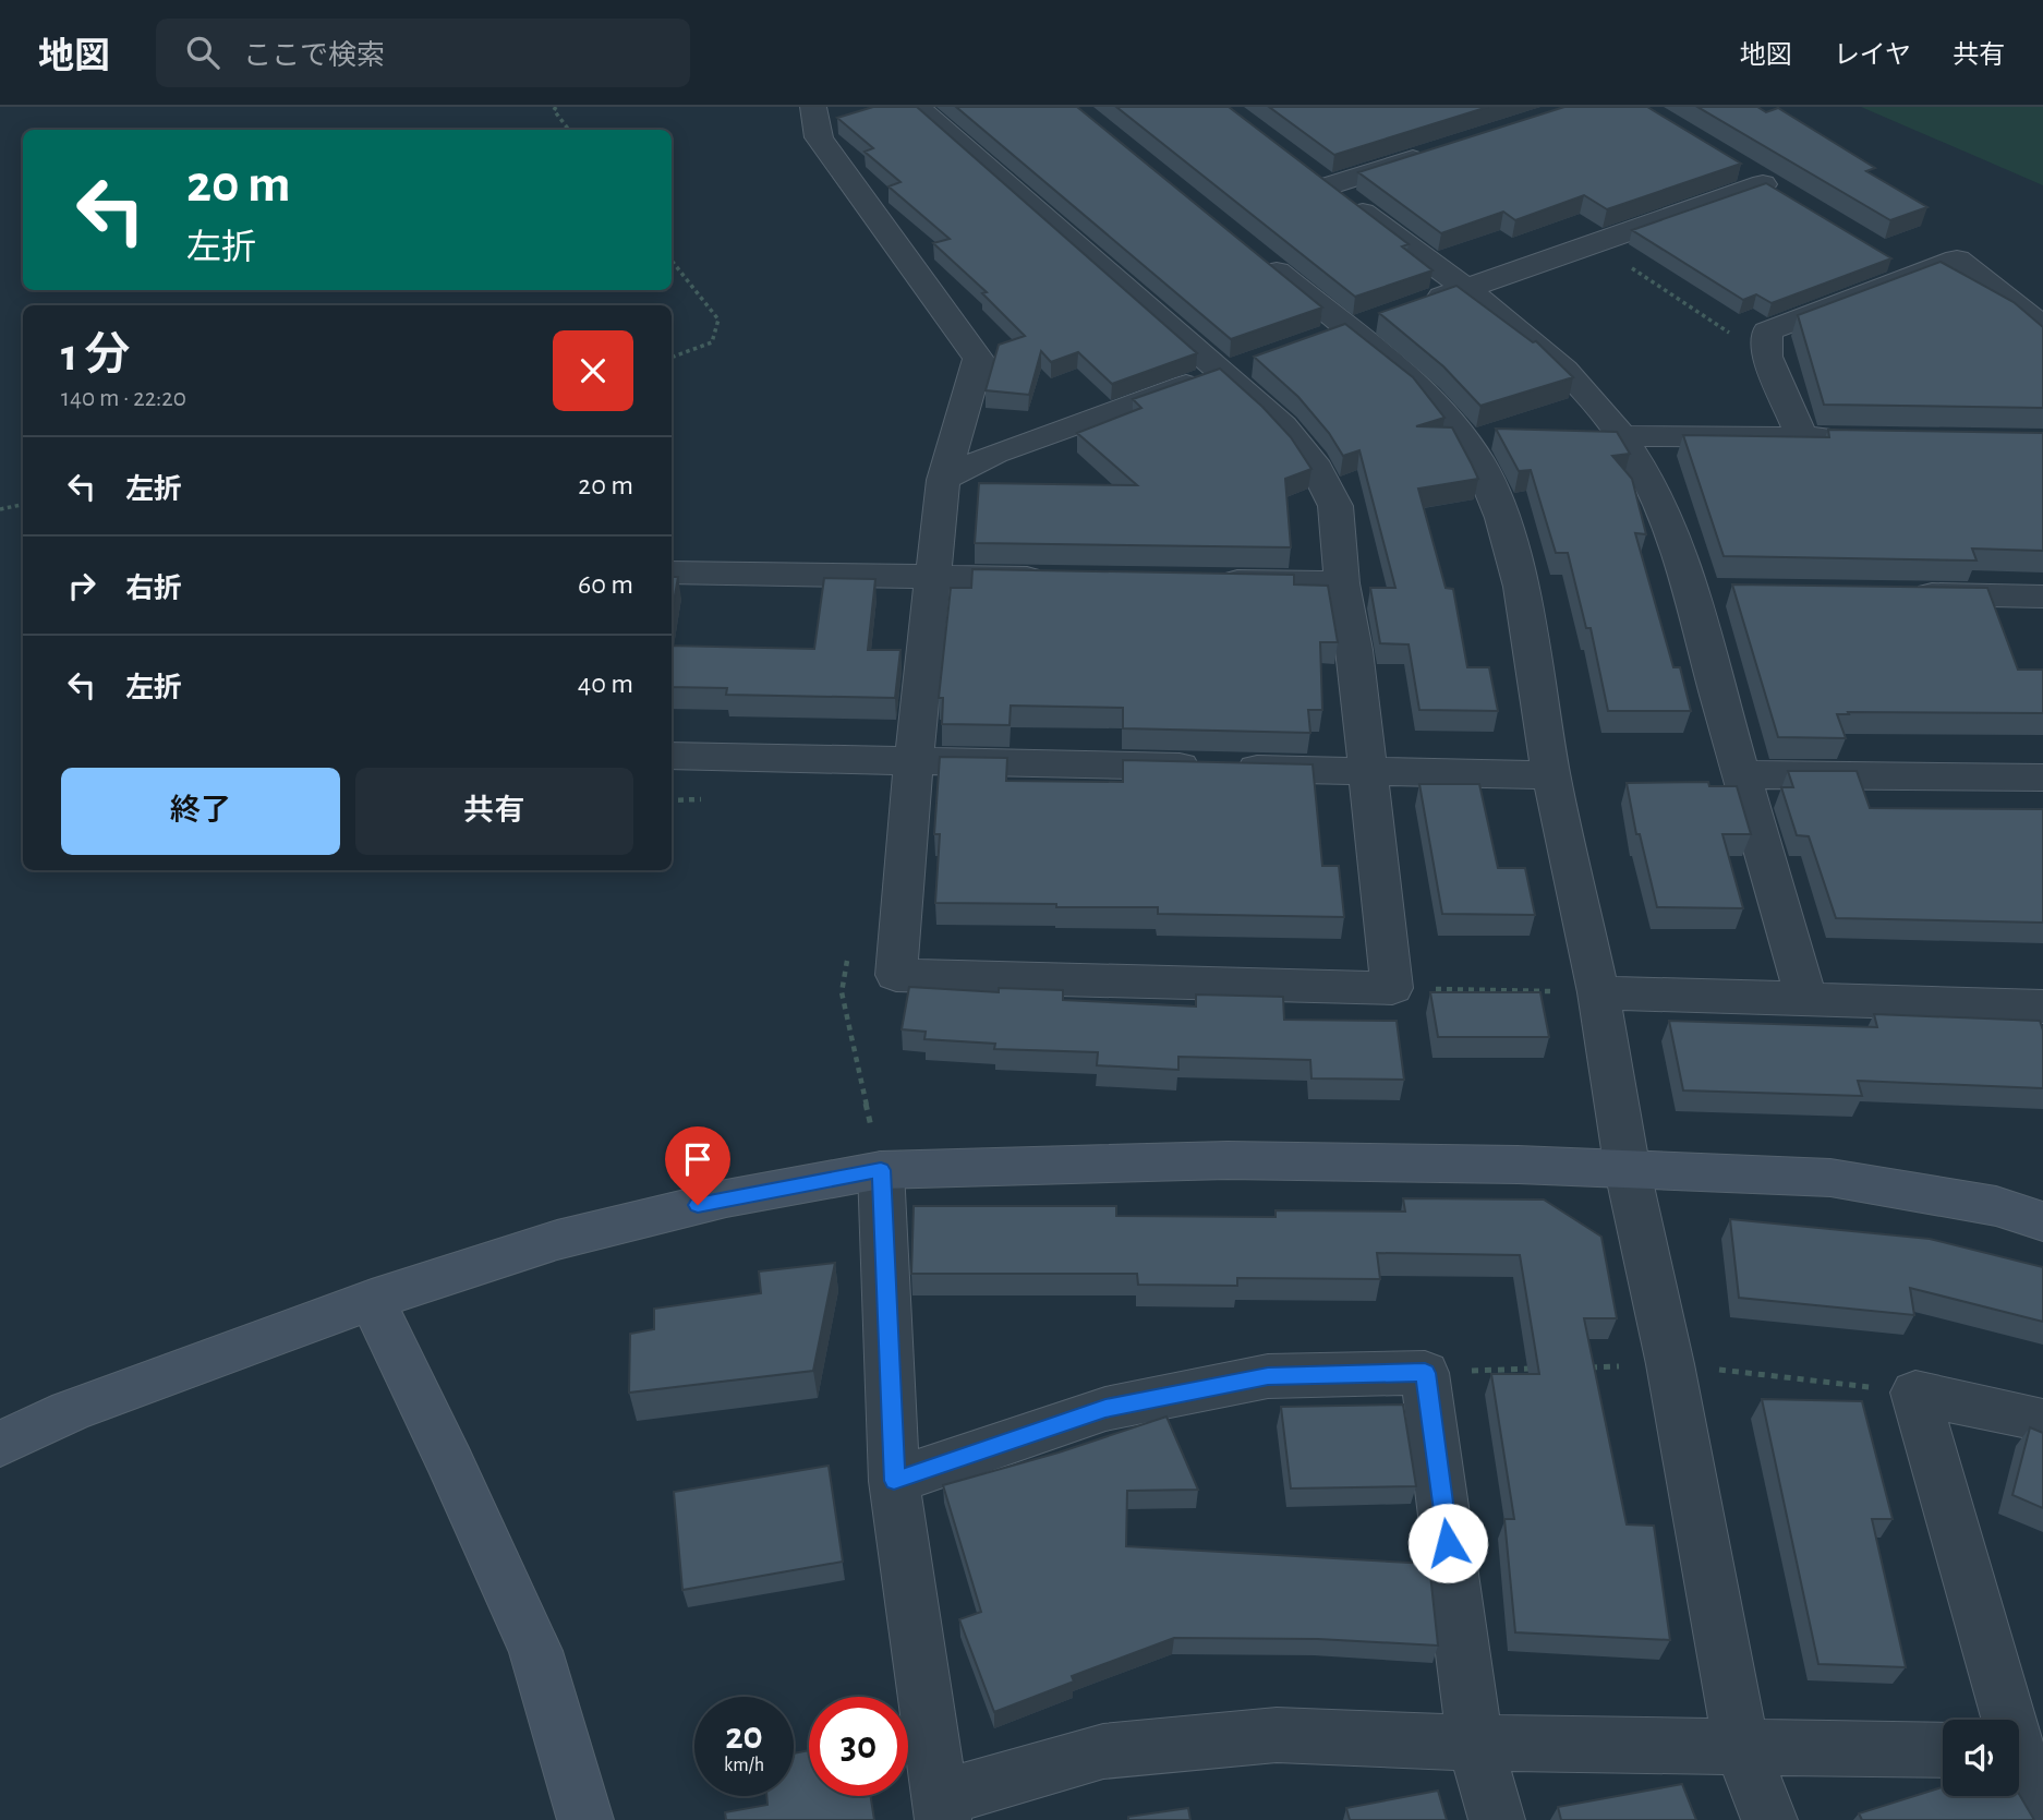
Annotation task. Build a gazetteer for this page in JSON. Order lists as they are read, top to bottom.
{
  "page": {
    "header": "地図",
    "search": "ここで検索",
    "nav": ["地図", "レイヤ", "共有"],
    "turn": ["20 m", "左折"],
    "heading": ["1 分", "140 m · 22:20"],
    "list": [
      {
        "name": "左折",
        "value": "20 m"
      },
      {
        "name": "右折",
        "value": "60 m"
      },
      {
        "name": "左折",
        "value": "40 m"
      }
    ],
    "buttons": ["終了", "共有"],
    "speed": "20 km/h",
    "limit": "30"
  }
}
